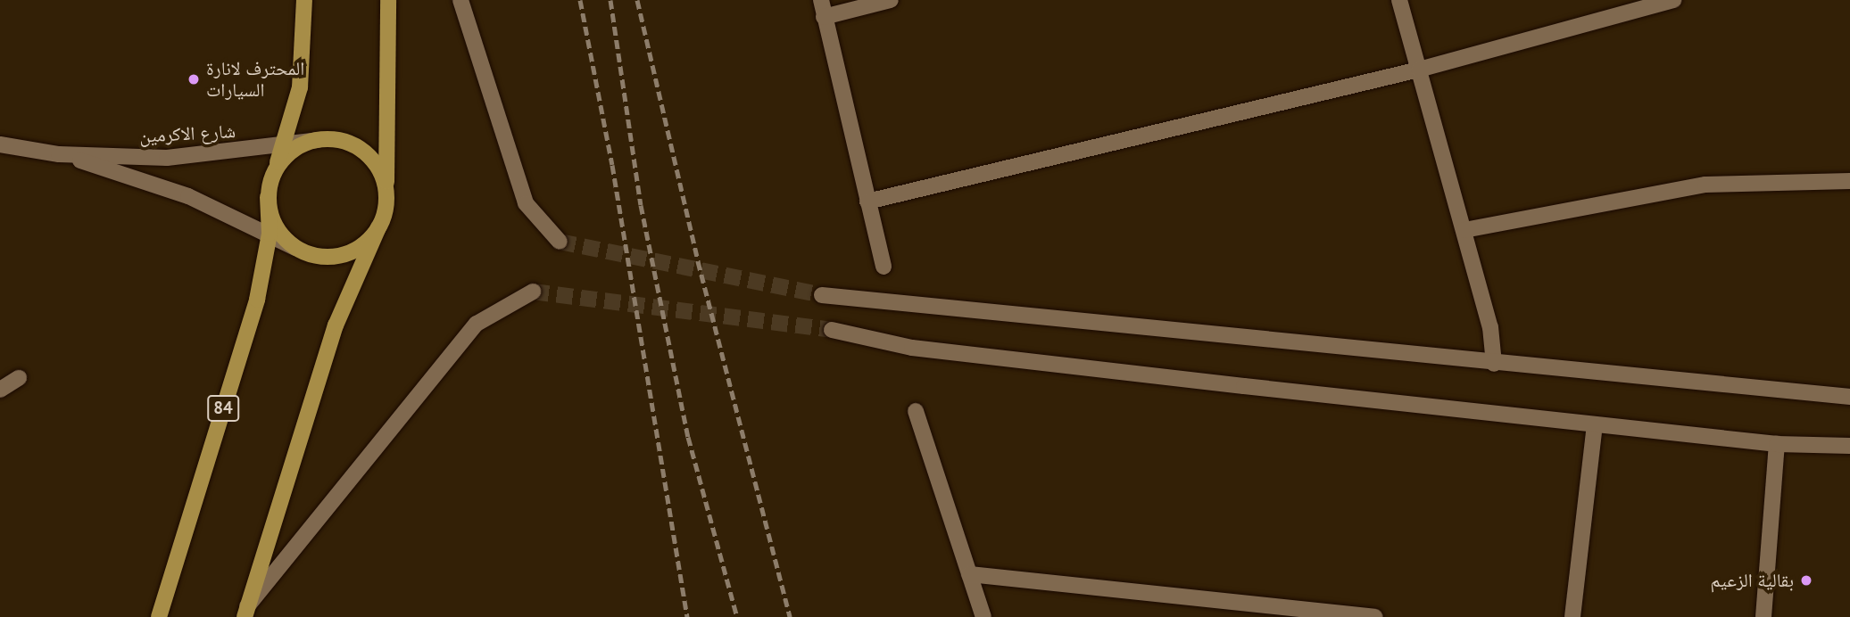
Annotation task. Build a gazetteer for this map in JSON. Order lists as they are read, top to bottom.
{
  "streets": {
    "main road": ["84"],
    "street": ["شارع الاكرمين"]
  },
  "crossings": [
    ["شارع الاكرمين", "84"]
  ],
  "places": ["المحترف لانارة السيارات", "بقالية الزعيم"]
}
